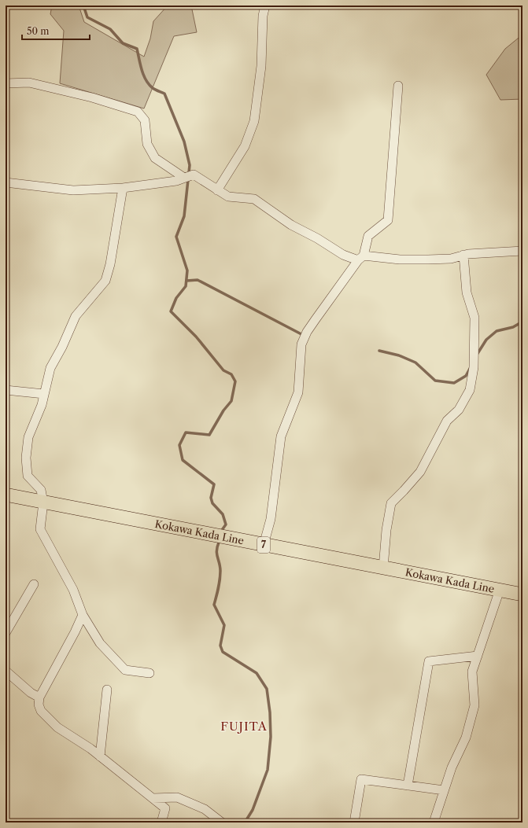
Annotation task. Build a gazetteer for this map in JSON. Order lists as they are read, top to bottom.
{
  "streets": {
    "main road": ["Kokawa Kada Line", "7"]
  },
  "districts": ["FUJITA"],
  "scale_bar": "50 m"
}
